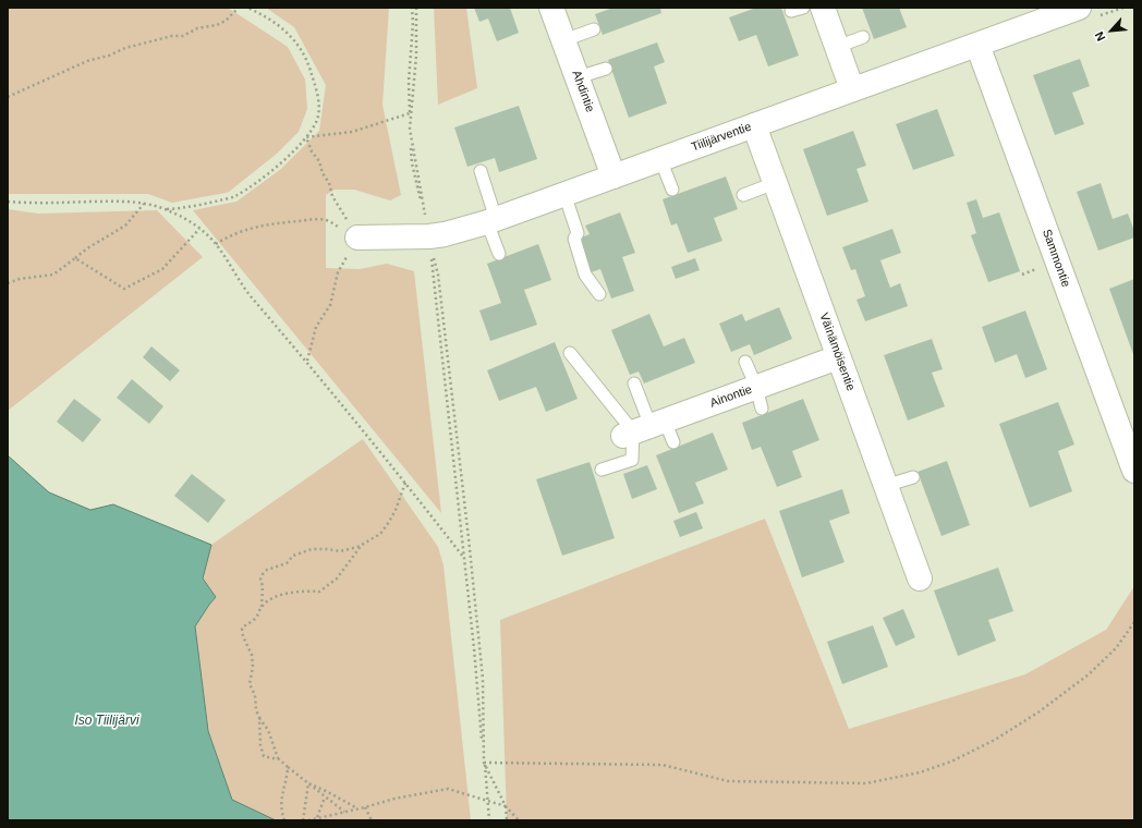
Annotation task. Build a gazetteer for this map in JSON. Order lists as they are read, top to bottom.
{
  "streets": {
    "street": [
      "Ahdintie",
      "Tiilijärventie",
      "Sammontie",
      "Väinämöisentie",
      "Ainontie"
    ]
  },
  "crossings": [
    ["Ahdintie", "Tiilijärventie"],
    ["Tiilijärventie", "Sammontie"],
    ["Tiilijärventie", "Väinämöisentie"],
    ["Väinämöisentie", "Ainontie"]
  ],
  "water": ["Iso Tiilijärvi"],
  "north": "bottom left"
}
